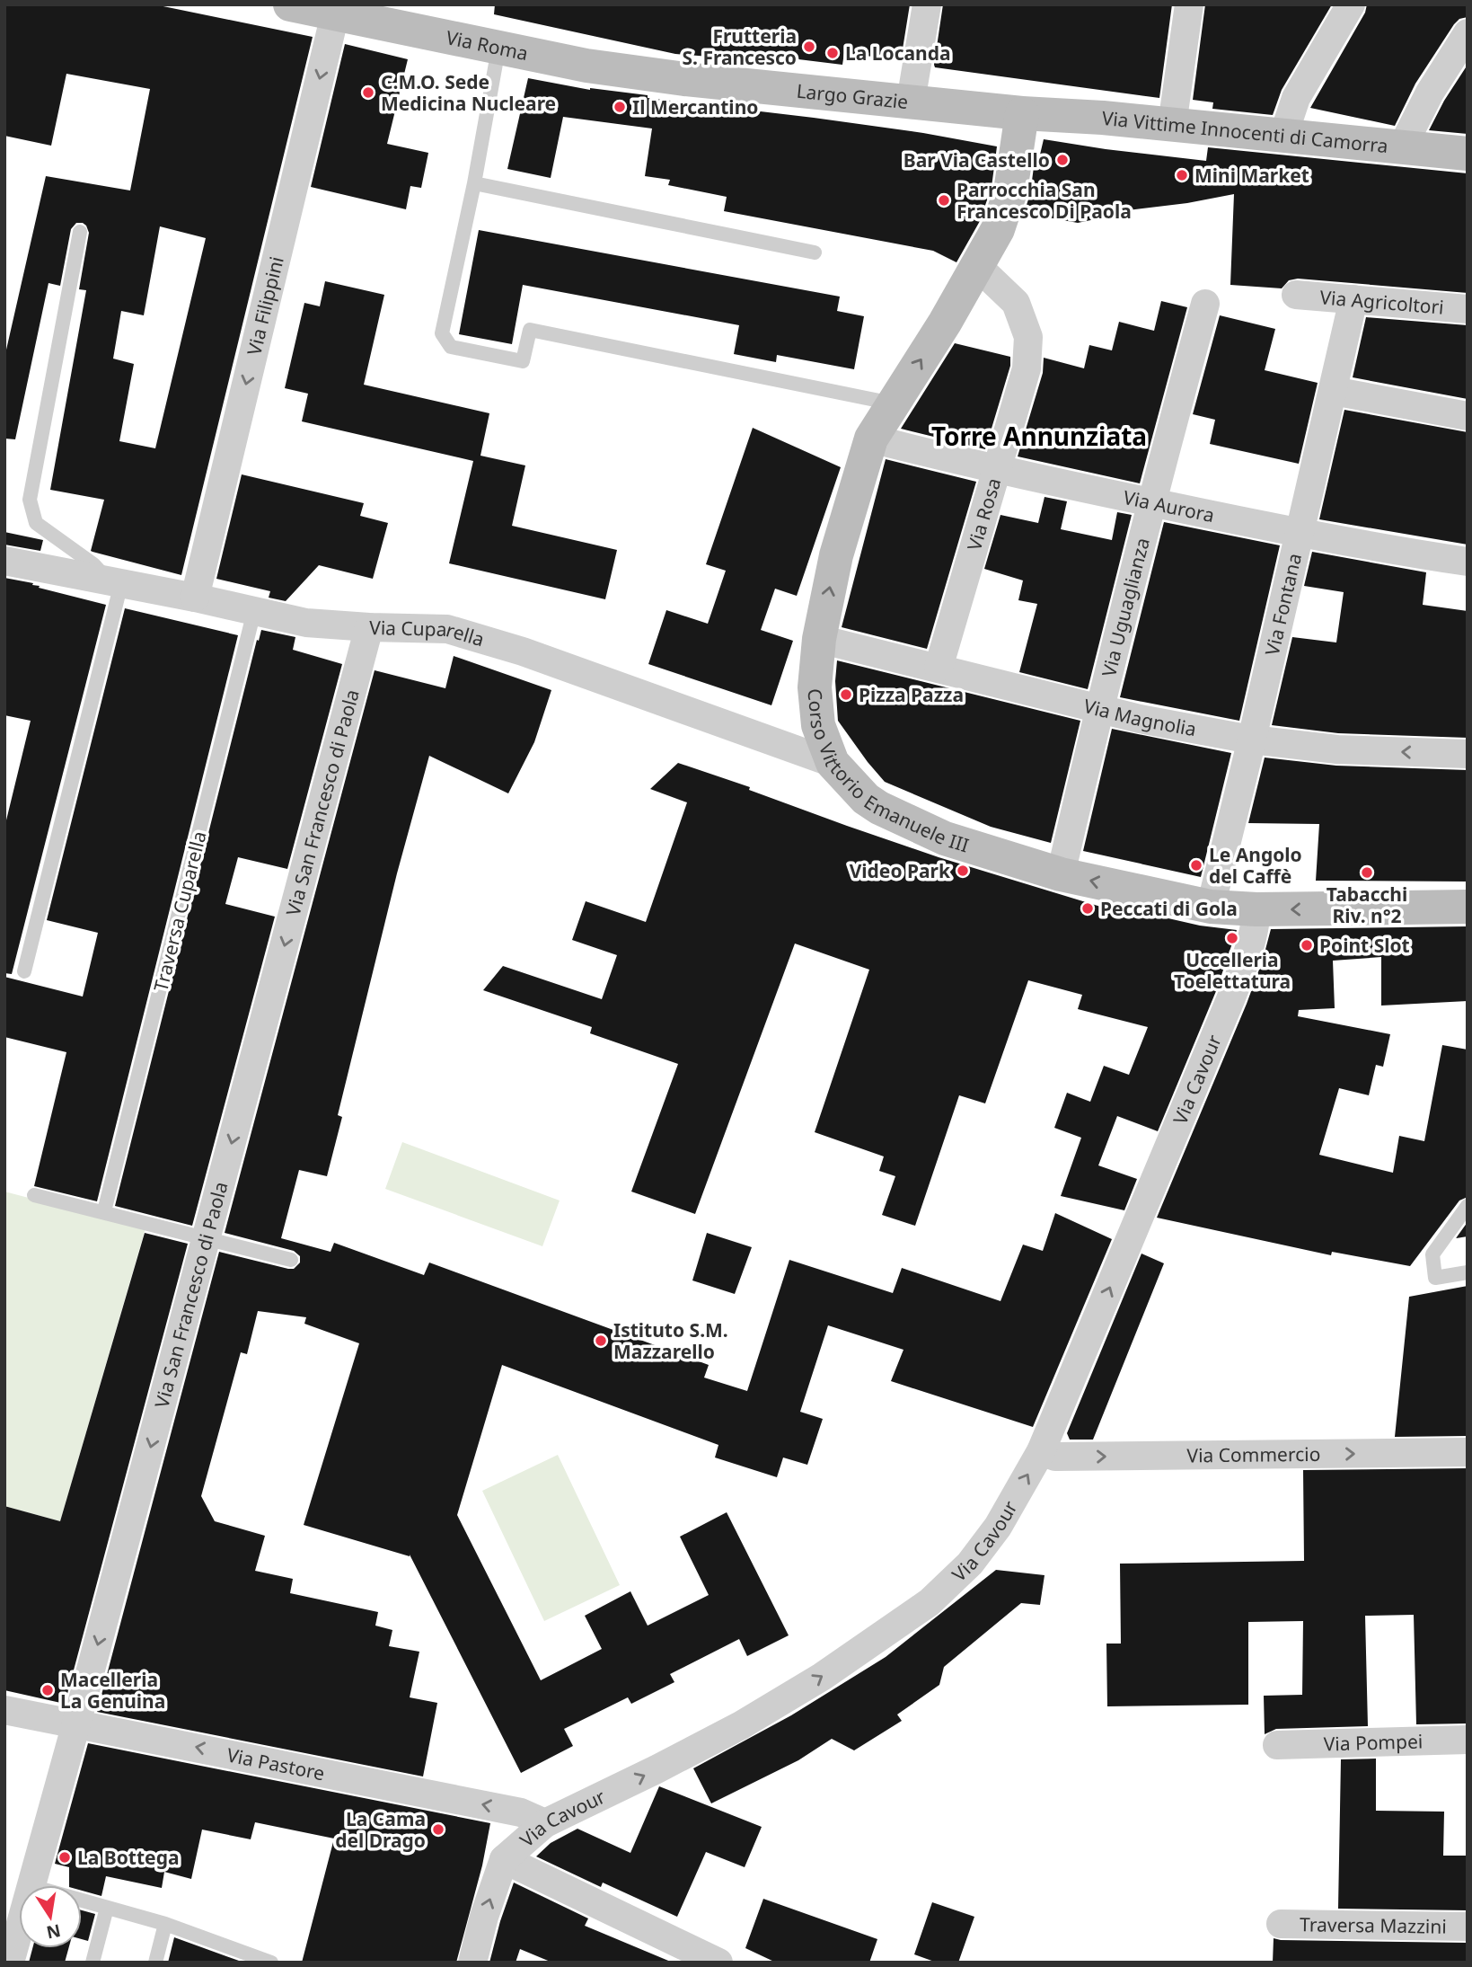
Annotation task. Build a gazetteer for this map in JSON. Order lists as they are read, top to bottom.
{
  "streets": {
    "street": [
      "Via Roma",
      "Largo Grazie",
      "Via Vittime Innocenti di Camorra",
      "Via Agricoltori",
      "Via Filippini",
      "Via Aurora",
      "Via Rosa",
      "Via Fontana",
      "Via Uguaglianza",
      "Via Cuparella",
      "Via Magnolia",
      "Corso Vittorio Emanuele III",
      "Via San Francesco di Paola",
      "Via Cavour",
      "Via Commercio",
      "Via Pompei",
      "Via Pastore",
      "Traversa Mazzini"
    ],
    "lane": ["Traversa Cuparella"]
  },
  "crossings": [
    ["Via Roma", "Largo Grazie"],
    ["Via Roma", "Via Filippini"],
    ["Largo Grazie", "Via Vittime Innocenti di Camorra"],
    ["Largo Grazie", "Corso Vittorio Emanuele III"],
    ["Via Vittime Innocenti di Camorra", "Corso Vittorio Emanuele III"],
    ["Via Agricoltori", "Via Fontana"],
    ["Via Filippini", "Via Cuparella"],
    ["Via Aurora", "Via Rosa"],
    ["Via Aurora", "Via Fontana"],
    ["Via Aurora", "Via Uguaglianza"],
    ["Via Aurora", "Corso Vittorio Emanuele III"],
    ["Via Rosa", "Via Magnolia"],
    ["Via Rosa", "Corso Vittorio Emanuele III"],
    ["Via Fontana", "Via Magnolia"],
    ["Via Fontana", "Corso Vittorio Emanuele III"],
    ["Via Uguaglianza", "Via Magnolia"],
    ["Via Uguaglianza", "Corso Vittorio Emanuele III"],
    ["Via Cuparella", "Corso Vittorio Emanuele III"],
    ["Via Cuparella", "Via San Francesco di Paola"],
    ["Via Cuparella", "Traversa Cuparella"],
    ["Via Magnolia", "Corso Vittorio Emanuele III"],
    ["Corso Vittorio Emanuele III", "Via Cavour"],
    ["Via San Francesco di Paola", "Via Pastore"],
    ["Via Cavour", "Via Commercio"],
    ["Via Cavour", "Via Pastore"]
  ],
  "one_way": [
    "Via Filippini",
    "Via San Francesco di Paola",
    "Via Cavour",
    "Via Commercio",
    "Via Pastore"
  ],
  "districts": ["Torre Annunziata"],
  "places": [
    "Frutteria S. Francesco",
    "La Locanda",
    "C.M.O. Sede Medicina Nucleare",
    "Il Mercantino",
    "Bar Via Castello",
    "Mini Market",
    "Parrocchia San Francesco Di Paola",
    "Pizza Pazza",
    "Le Angolo del Caffè",
    "Video Park",
    "Tabacchi Riv. n°2",
    "Peccati di Gola",
    "Uccelleria Toelettatura",
    "Point Slot",
    "Istituto S.M. Mazzarello",
    "Macelleria La Genuina",
    "La Cama del Drago",
    "La Bottega"
  ],
  "north": "bottom"
}
